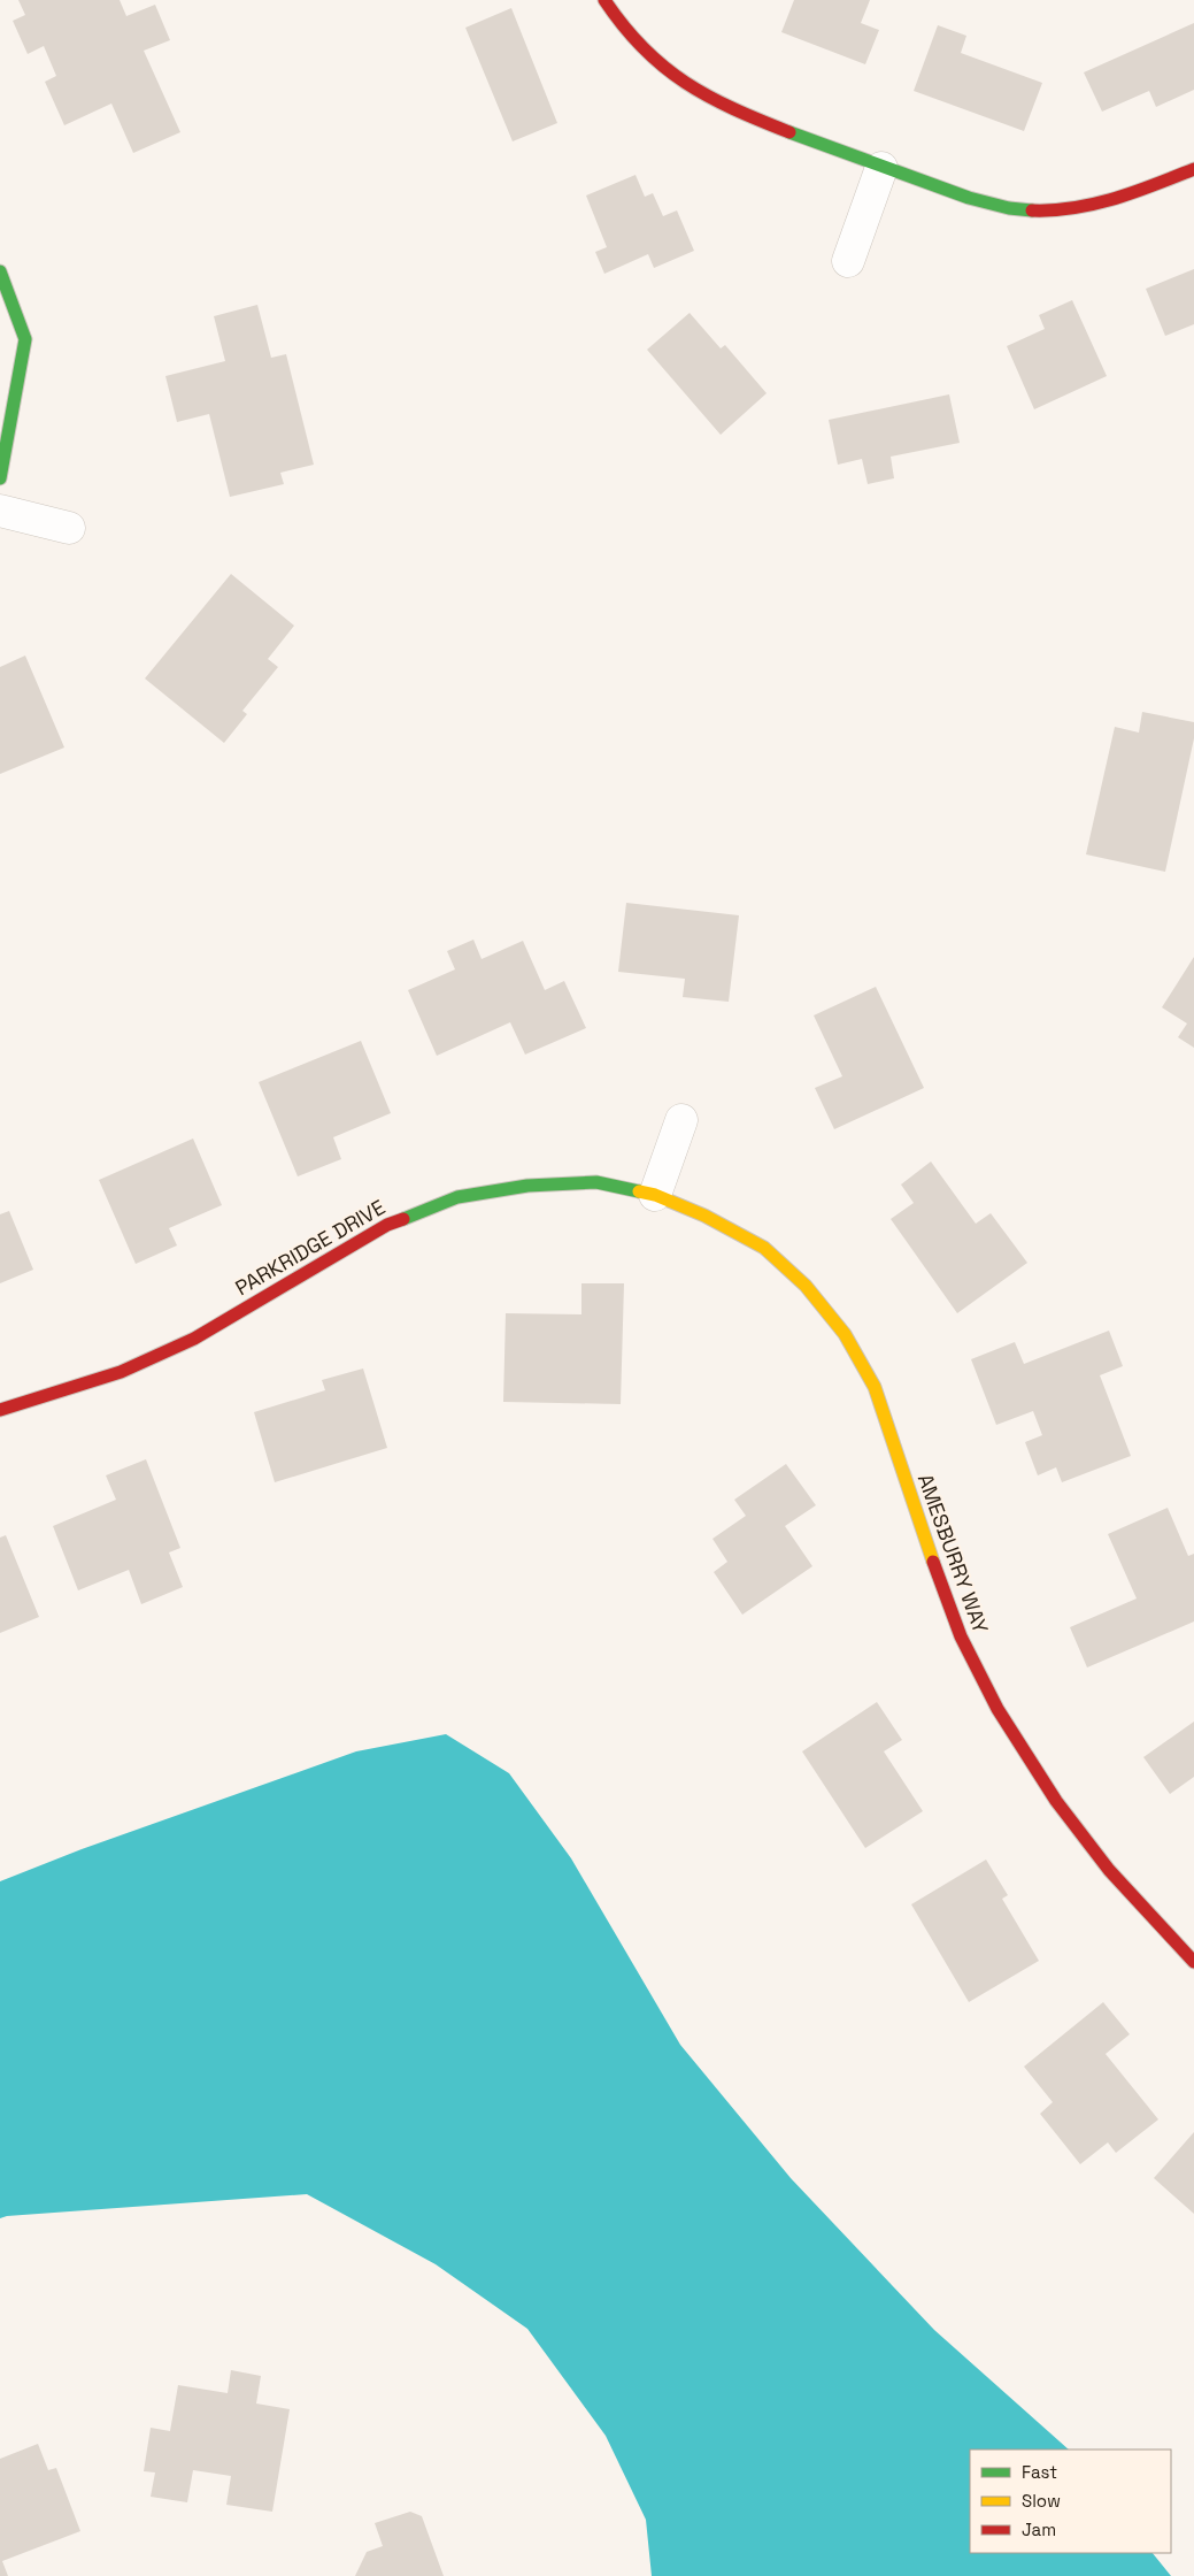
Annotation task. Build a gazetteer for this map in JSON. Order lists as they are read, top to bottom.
{
  "streets": {
    "street": ["PARKRIDGE DRIVE", "AMESBURRY WAY"]
  },
  "crossings": [
    ["PARKRIDGE DRIVE", "AMESBURRY WAY"]
  ],
  "legend": ["Fast", "Slow", "Jam"]
}
